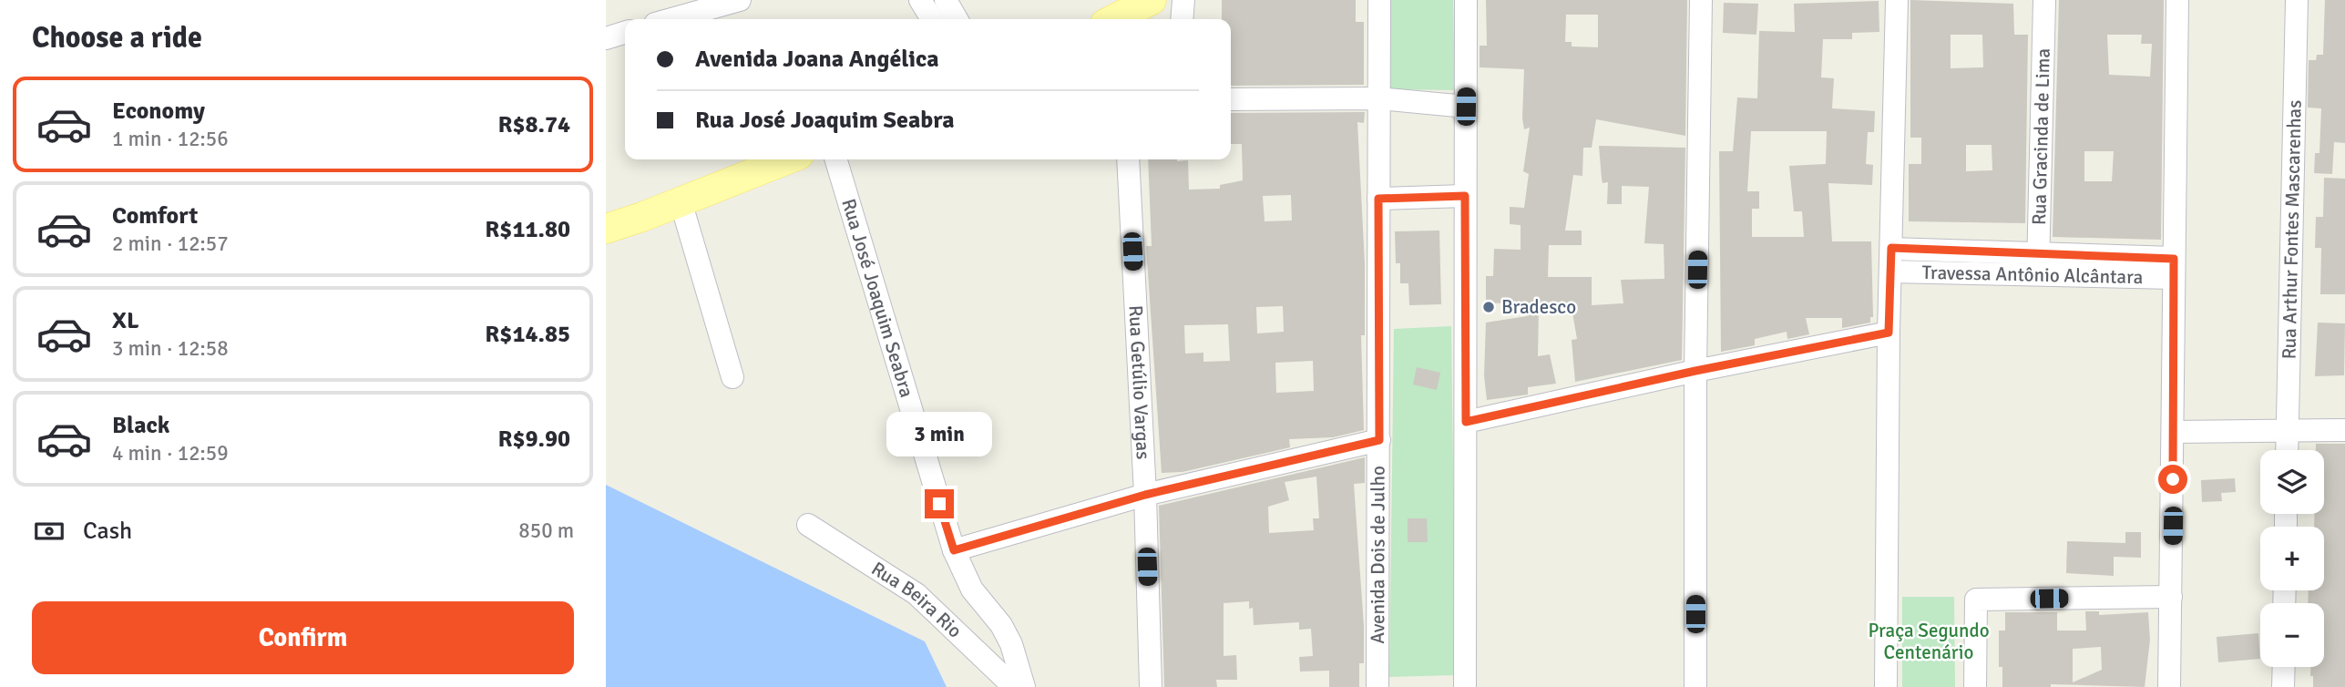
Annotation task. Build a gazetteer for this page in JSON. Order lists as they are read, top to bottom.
{
  "streets": {
    "street": [
      "Rua Gracinda de Lima",
      "Rua Arthur Fontes Mascarenhas",
      "Travessa Antônio Alcântara",
      "Rua José Joaquim Seabra",
      "Rua Getúlio Vargas",
      "Avenida Dois de Julho",
      "Rua Beira Rio"
    ]
  },
  "crossings": [
    ["Rua Gracinda de Lima", "Travessa Antônio Alcântara"]
  ],
  "parks": ["Praça Segundo Centenário"],
  "places": ["Bradesco"],
  "page": {
    "heading": "Choose a ride",
    "banner": ["Avenida Joana Angélica", "Rua José Joaquim Seabra"],
    "list": [
      {
        "name": "Economy",
        "note": "1 min · 12:56",
        "value": "R$8.74"
      },
      {
        "name": "Comfort",
        "note": "2 min · 12:57",
        "value": "R$11.80"
      },
      {
        "name": "XL",
        "note": "3 min · 12:58",
        "value": "R$14.85"
      },
      {
        "name": "Black",
        "note": "4 min · 12:59",
        "value": "R$9.90"
      }
    ],
    "bubble": "3 min",
    "map_buttons": ["+", "−"],
    "pay": ["Cash", "850 m"],
    "buttons": "Confirm"
  }
}
